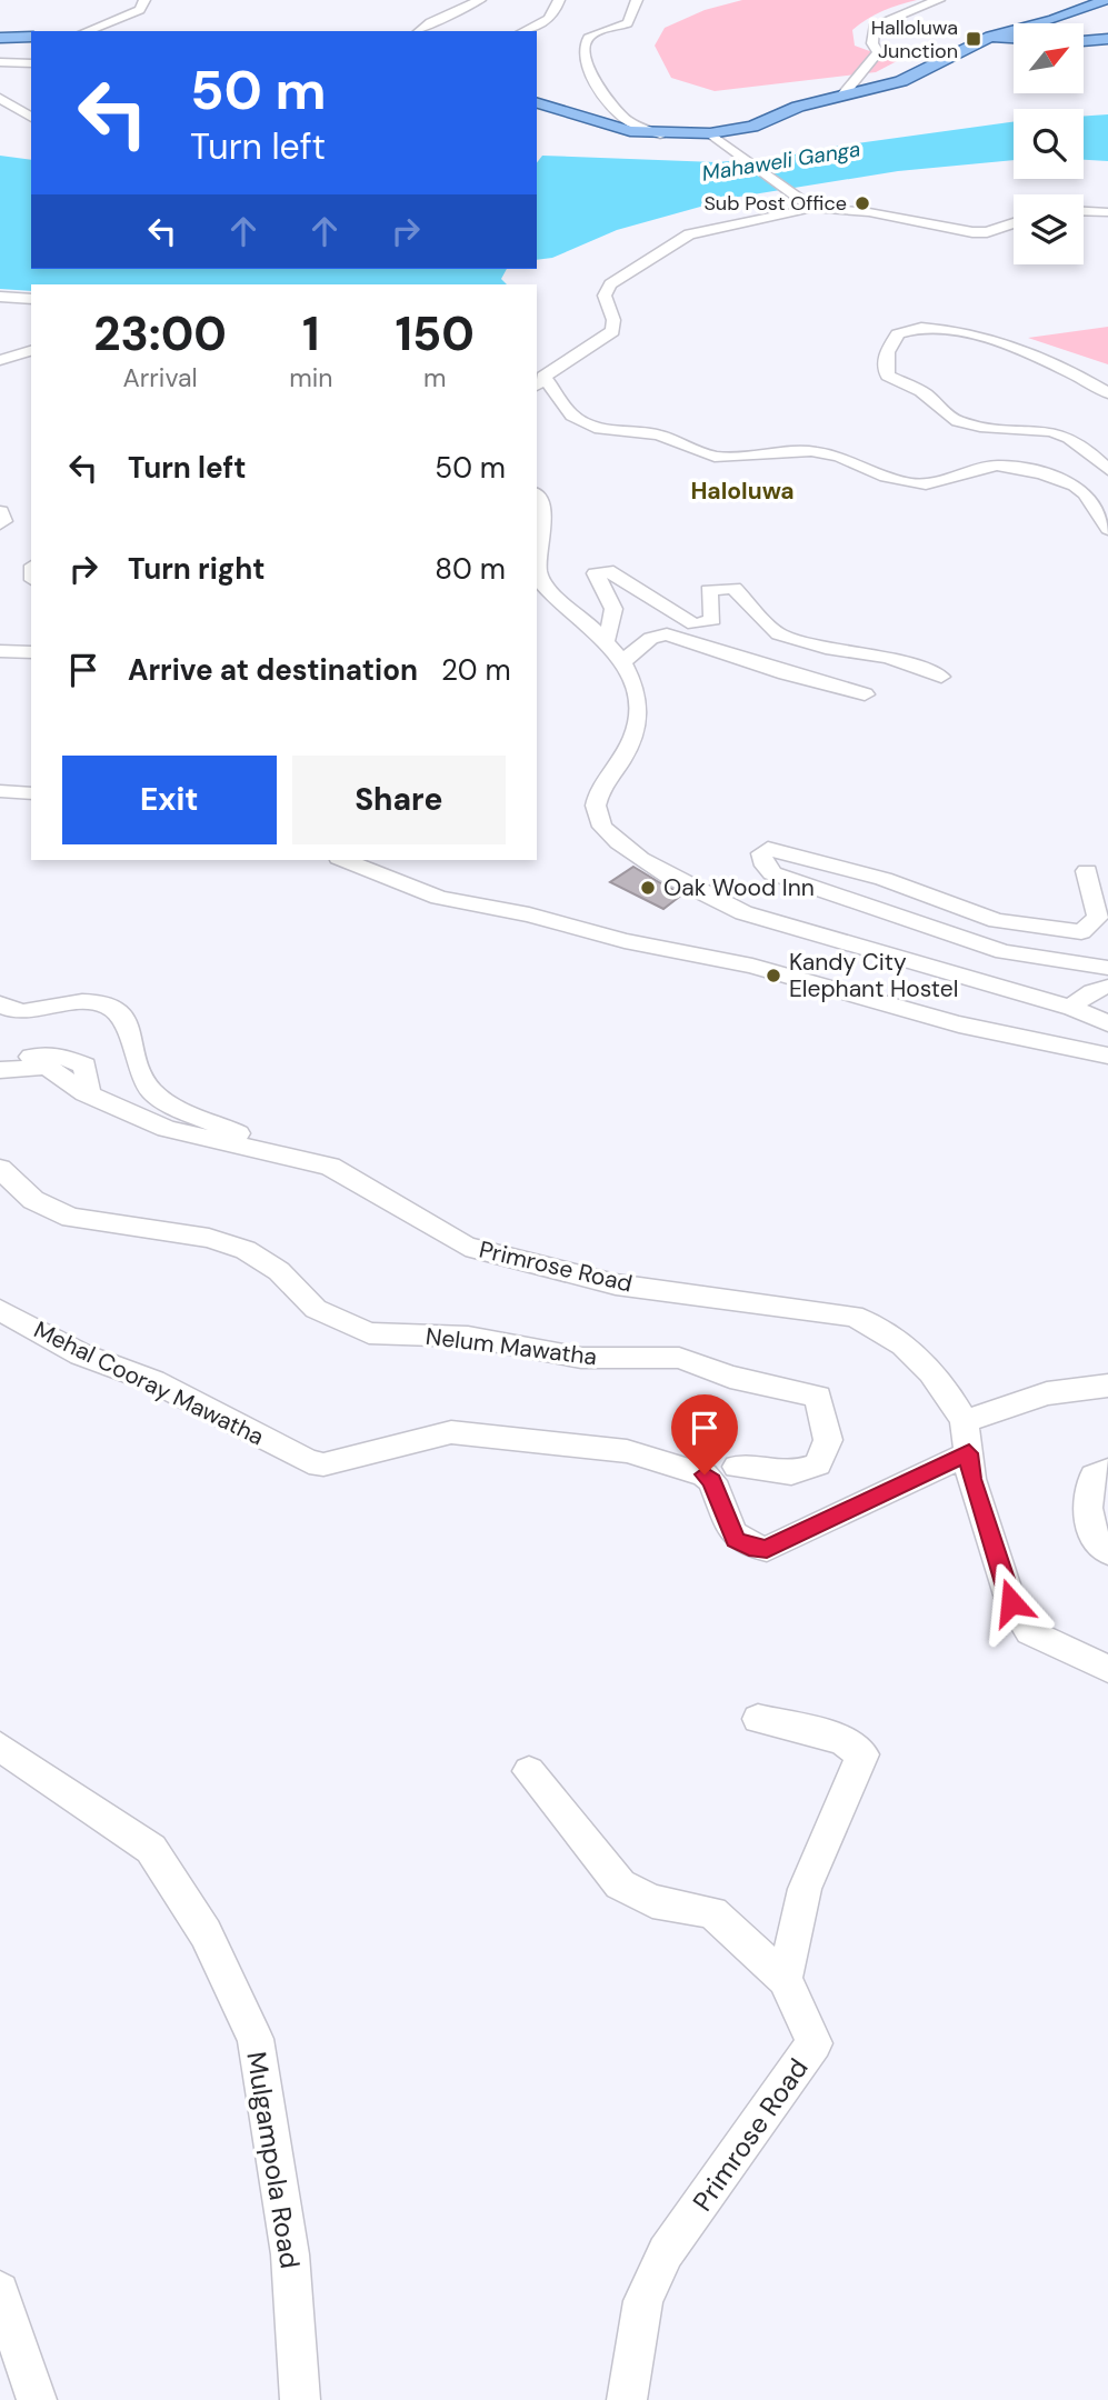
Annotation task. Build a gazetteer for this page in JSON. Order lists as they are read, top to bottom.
{
  "streets": {
    "street": [
      "Primrose Road",
      "Nelum Mawatha",
      "Mehal Cooray Mawatha",
      "Mulgampola Road"
    ]
  },
  "districts": ["Haloluwa"],
  "water": ["Mahaweli Ganga"],
  "places": {
    "transit": ["Halloluwa Junction"],
    "other": ["Sub Post Office", "Oak Wood Inn", "Kandy City Elephant Hostel"]
  },
  "north": "top right",
  "page": {
    "turn": ["50 m", "Turn left"],
    "eta": [
      "23:00",
      "Arrival",
      "1",
      "min",
      "150",
      "m"
    ],
    "list": [
      {
        "name": "Turn left",
        "value": "50 m"
      },
      {
        "name": "Turn right",
        "value": "80 m"
      },
      {
        "name": "Arrive at destination",
        "value": "20 m"
      }
    ],
    "buttons": ["Exit", "Share"]
  }
}
